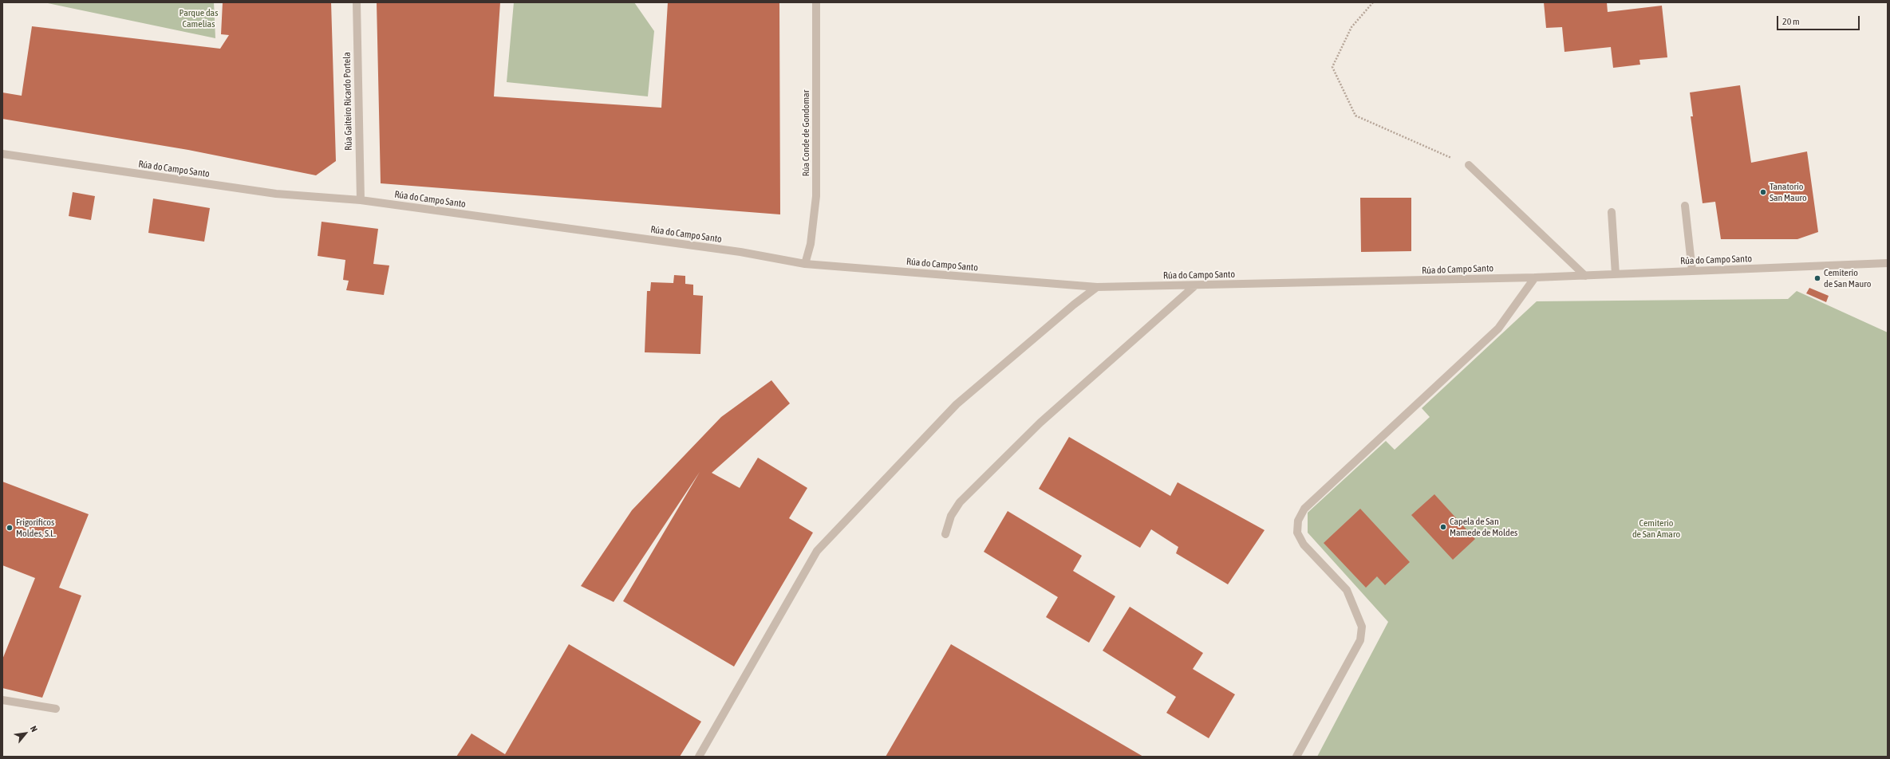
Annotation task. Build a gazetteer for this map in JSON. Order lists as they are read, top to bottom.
{
  "streets": {
    "street": ["Rúa Gaiteiro Ricardo Portela", "Rúa Conde de Gondomar", "Rúa do Campo Santo"]
  },
  "crossings": [
    ["Rúa Gaiteiro Ricardo Portela", "Rúa do Campo Santo"],
    ["Rúa Conde de Gondomar", "Rúa do Campo Santo"]
  ],
  "parks": ["Parque das Camelias", "Cemiterio de San Amaro"],
  "places": [
    "Tanatorio San Mauro",
    "Cemiterio de San Mauro",
    "Capela de San Mamede de Moldes",
    "Frigoríficos Moldes, S.L."
  ],
  "scale_bar": "20 m",
  "north": "top right"
}
